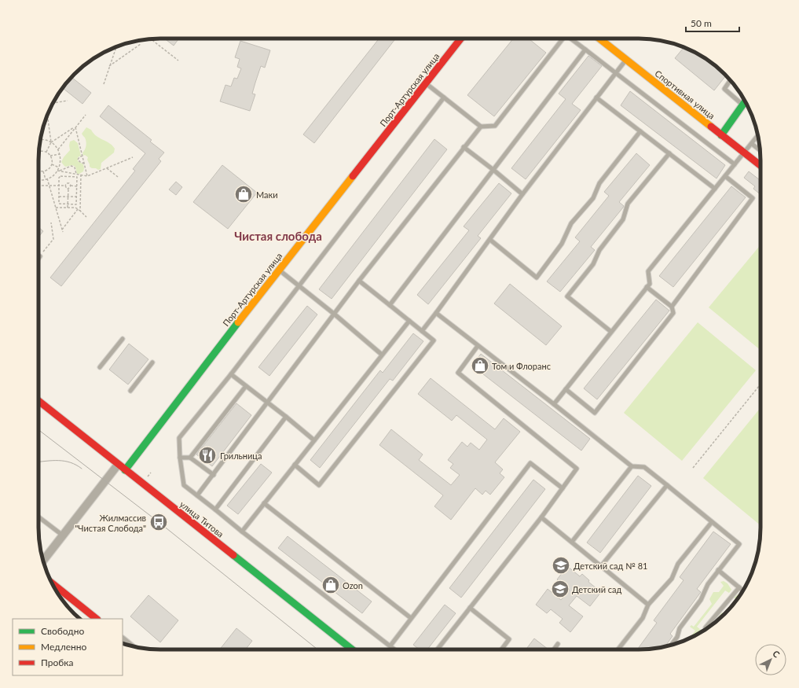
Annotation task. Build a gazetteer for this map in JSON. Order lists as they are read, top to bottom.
{
  "streets": {
    "street": ["Порт-Артурская улица", "Спортивная улица", "улица Титова"]
  },
  "crossings": [
    ["Порт-Артурская улица", "улица Титова"]
  ],
  "districts": ["Чистая слобода"],
  "places": {
    "shop": ["Маки", "Том и Флоранс", "Ozon"],
    "restaurant": ["Грильница"],
    "bus stop": ["Жилмассив \"Чистая Слобода\""],
    "school or university": ["Детский сад № 81", "Детский сад"]
  },
  "legend": ["Свободно", "Медленно", "Пробка"],
  "scale_bar": "50 m",
  "north": "top right"
}
